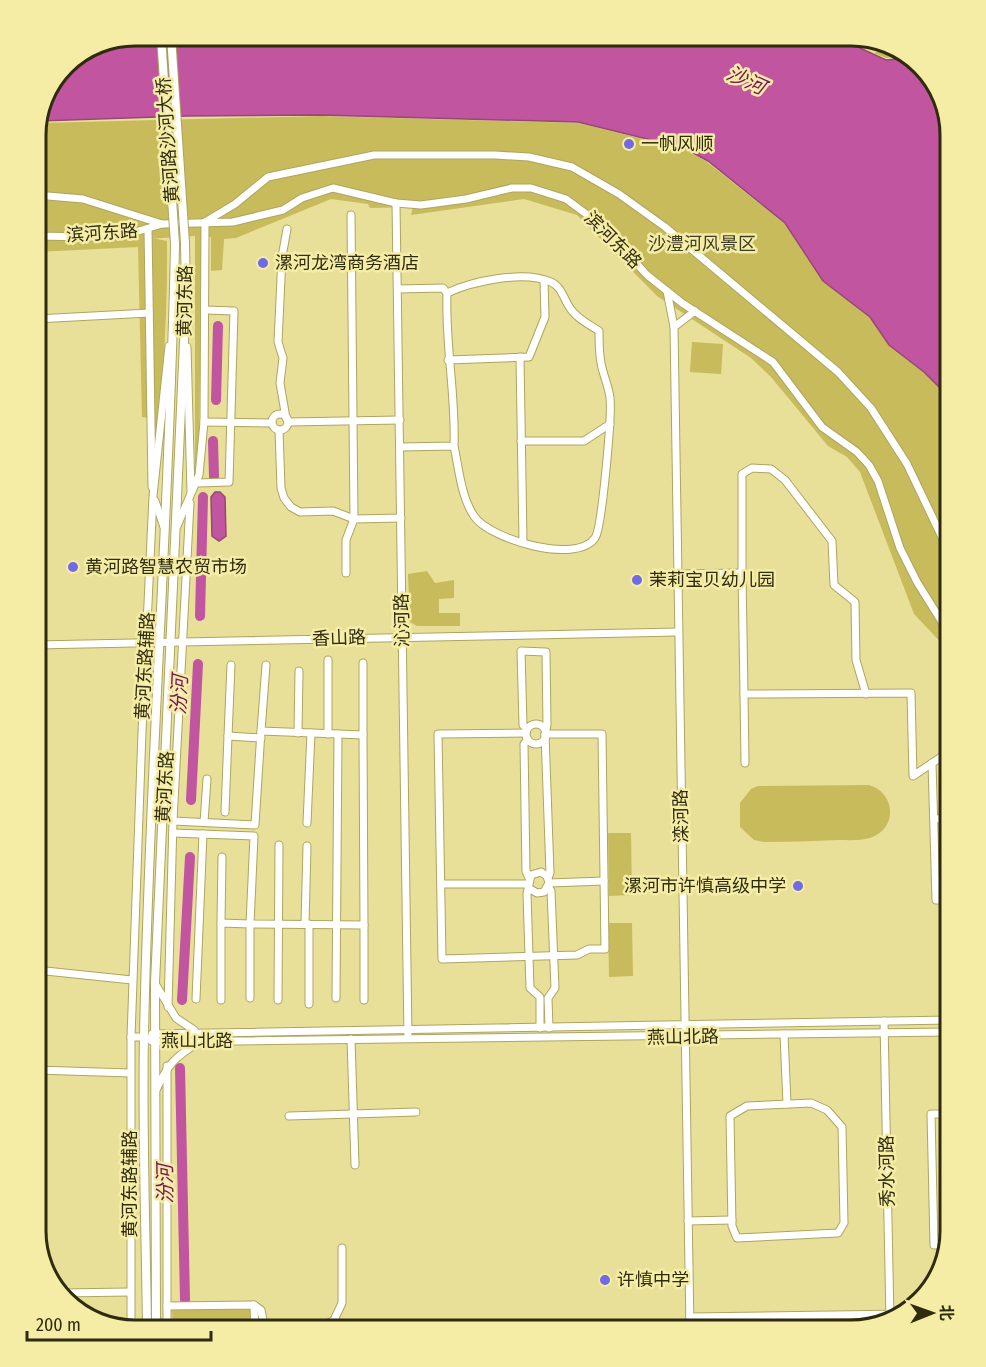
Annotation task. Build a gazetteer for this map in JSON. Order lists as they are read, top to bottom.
{
  "streets": {
    "main road": ["黄河路沙河大桥", "黄河东路"],
    "street": [
      "滨河东路",
      "沁河路",
      "香山路",
      "黄河东路辅路",
      "滦河路",
      "燕山北路",
      "秀水河路"
    ]
  },
  "crossings": [
    ["黄河路沙河大桥", "黄河东路"],
    ["滨河东路", "沁河路"],
    ["滨河东路", "滦河路"],
    ["黄河东路", "香山路"],
    ["黄河东路", "黄河东路辅路"],
    ["黄河东路", "燕山北路"],
    ["沁河路", "香山路"],
    ["沁河路", "燕山北路"],
    ["香山路", "黄河东路辅路"],
    ["香山路", "滦河路"],
    ["滦河路", "燕山北路"],
    ["燕山北路", "秀水河路"]
  ],
  "water": ["沙河", "汾河"],
  "parks": ["沙澧河风景区"],
  "places": [
    "一帆风顺",
    "漯河龙湾商务酒店",
    "黄河路智慧农贸市场",
    "茉莉宝贝幼儿园",
    "漯河市许慎高级中学",
    "许慎中学"
  ],
  "scale_bar": "200 m",
  "north": "right"
}
